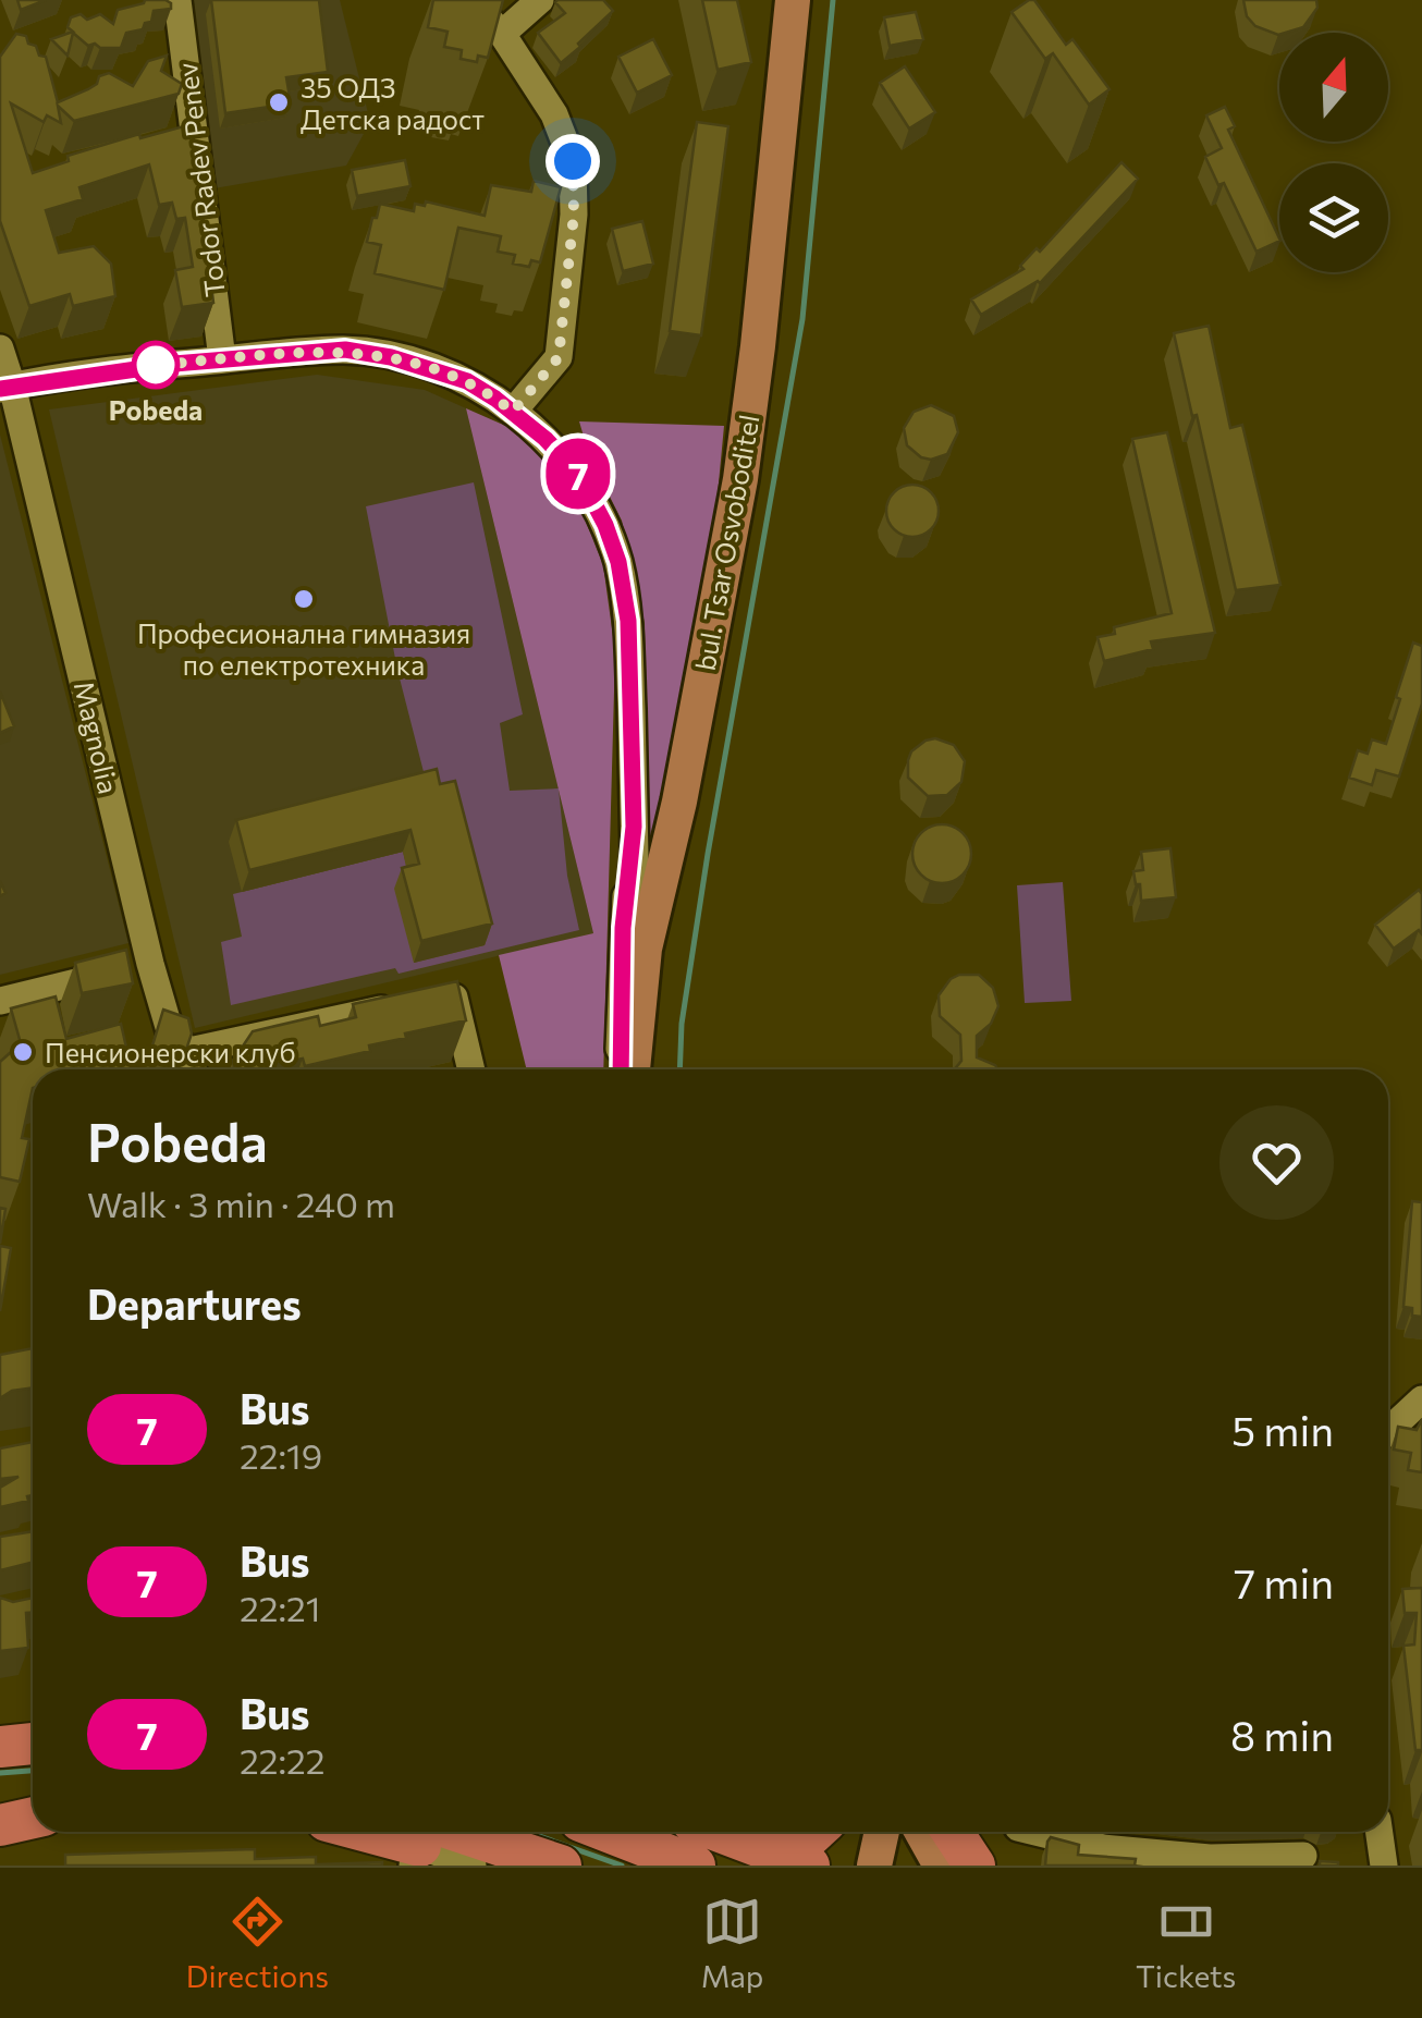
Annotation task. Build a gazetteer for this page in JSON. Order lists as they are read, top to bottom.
{
  "streets": {
    "main road": ["bul. Tsar Osvoboditel"],
    "street": ["Todor Radev Penev", "Magnolia"]
  },
  "places": [
    "35 ОДЗ Детска радост",
    "Pobeda",
    "Професионална гимназия по електротехника",
    "Пенсионерски клуб"
  ],
  "lines": ["bus line 7"],
  "north": "top",
  "page": {
    "on_map": "7",
    "heading": [
      ["Pobeda", "Walk · 3 min · 240 m"],
      "Departures"
    ],
    "list": [
      {
        "mark": "7",
        "name": "Bus",
        "note": "22:19",
        "value": "5 min"
      },
      {
        "mark": "7",
        "name": "Bus",
        "note": "22:21",
        "value": "7 min"
      },
      {
        "mark": "7",
        "name": "Bus",
        "note": "22:22",
        "value": "8 min"
      }
    ],
    "tabs": ["Directions", "Map", "Tickets"]
  }
}
